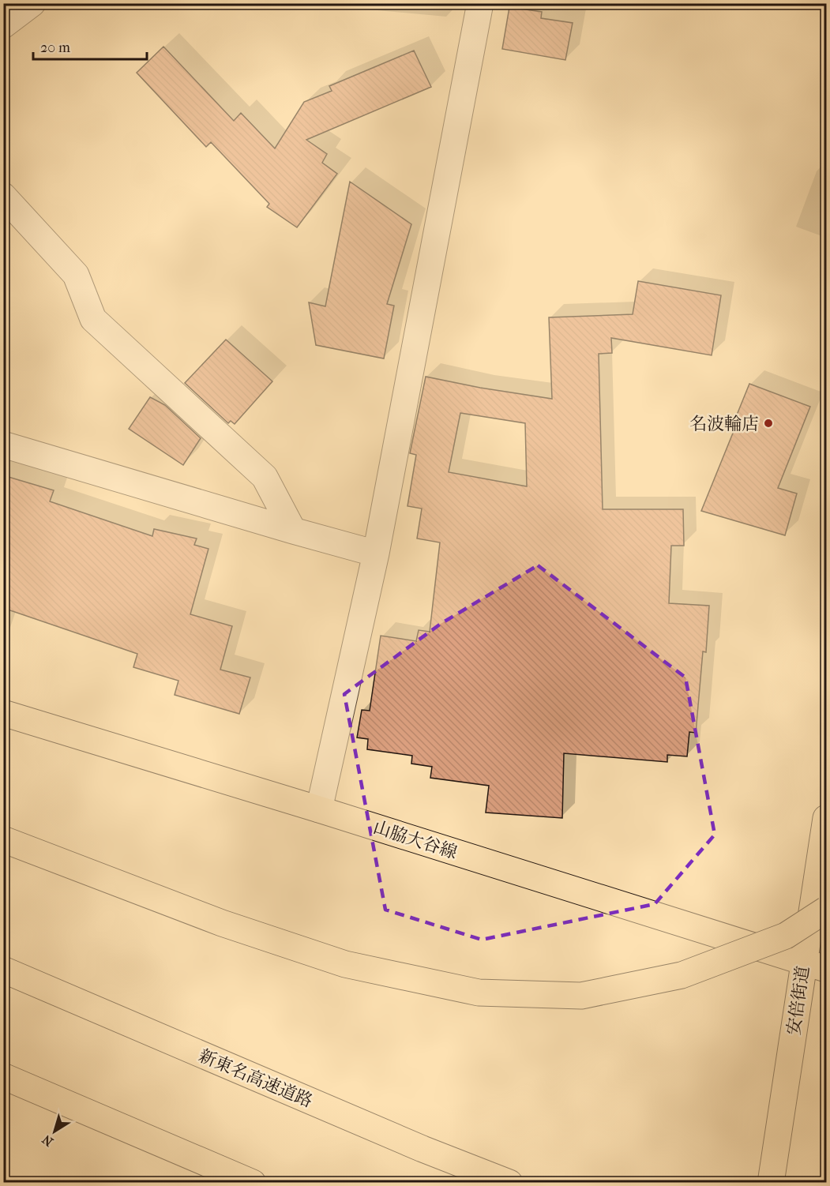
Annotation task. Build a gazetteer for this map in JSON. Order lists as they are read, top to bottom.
{
  "streets": {
    "main road": ["山脇大谷線", "安倍街道", "新東名高速道路"]
  },
  "crossings": [
    ["山脇大谷線", "安倍街道"]
  ],
  "places": ["名波輪店"],
  "scale_bar": "20 m",
  "north": "bottom left"
}
